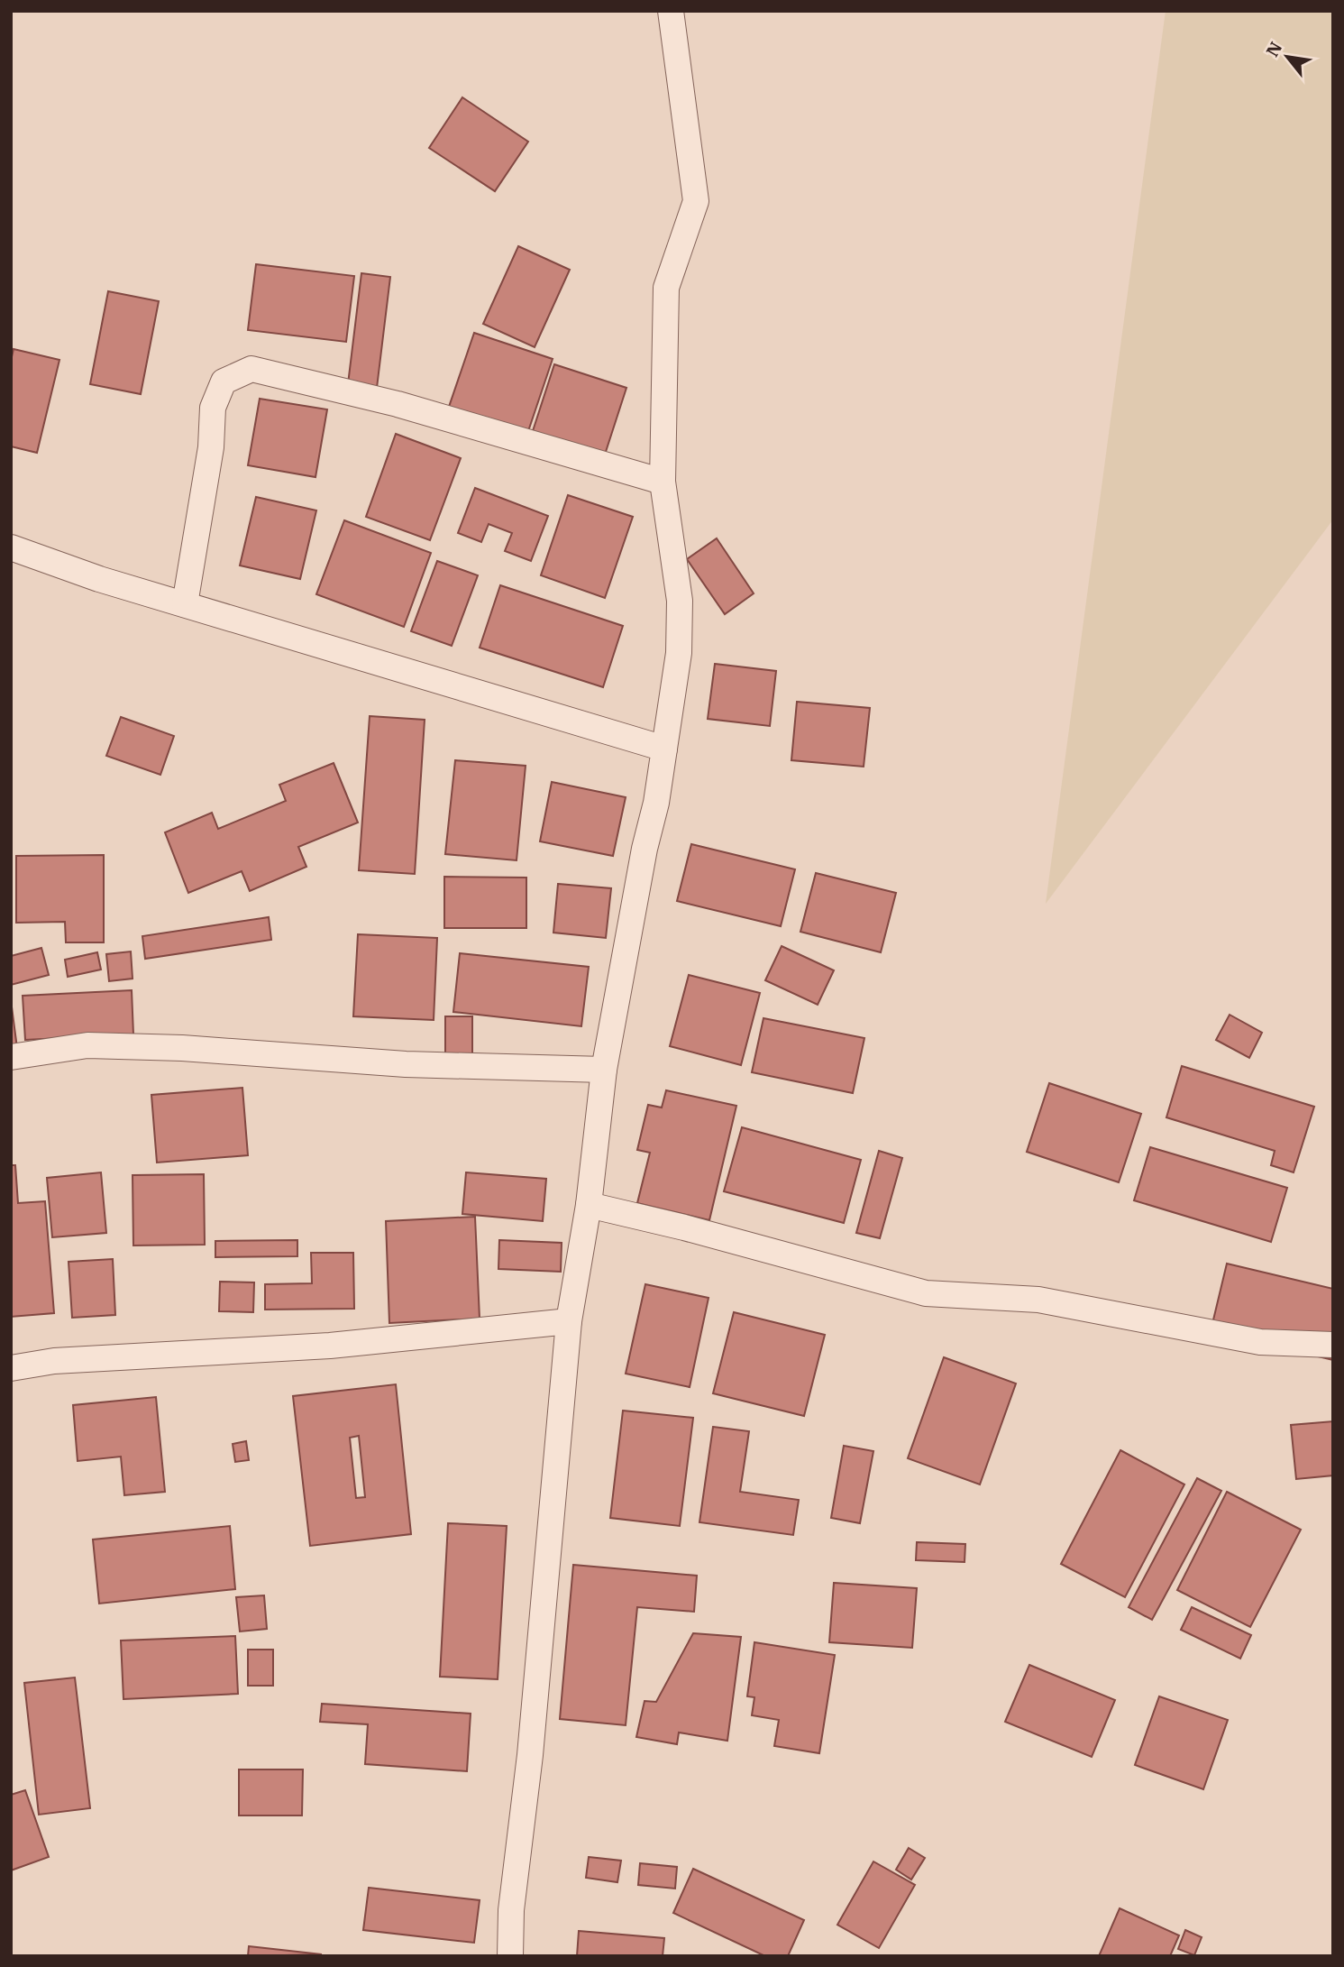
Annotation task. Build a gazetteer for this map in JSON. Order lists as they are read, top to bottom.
{
  "north": "top left"
}
